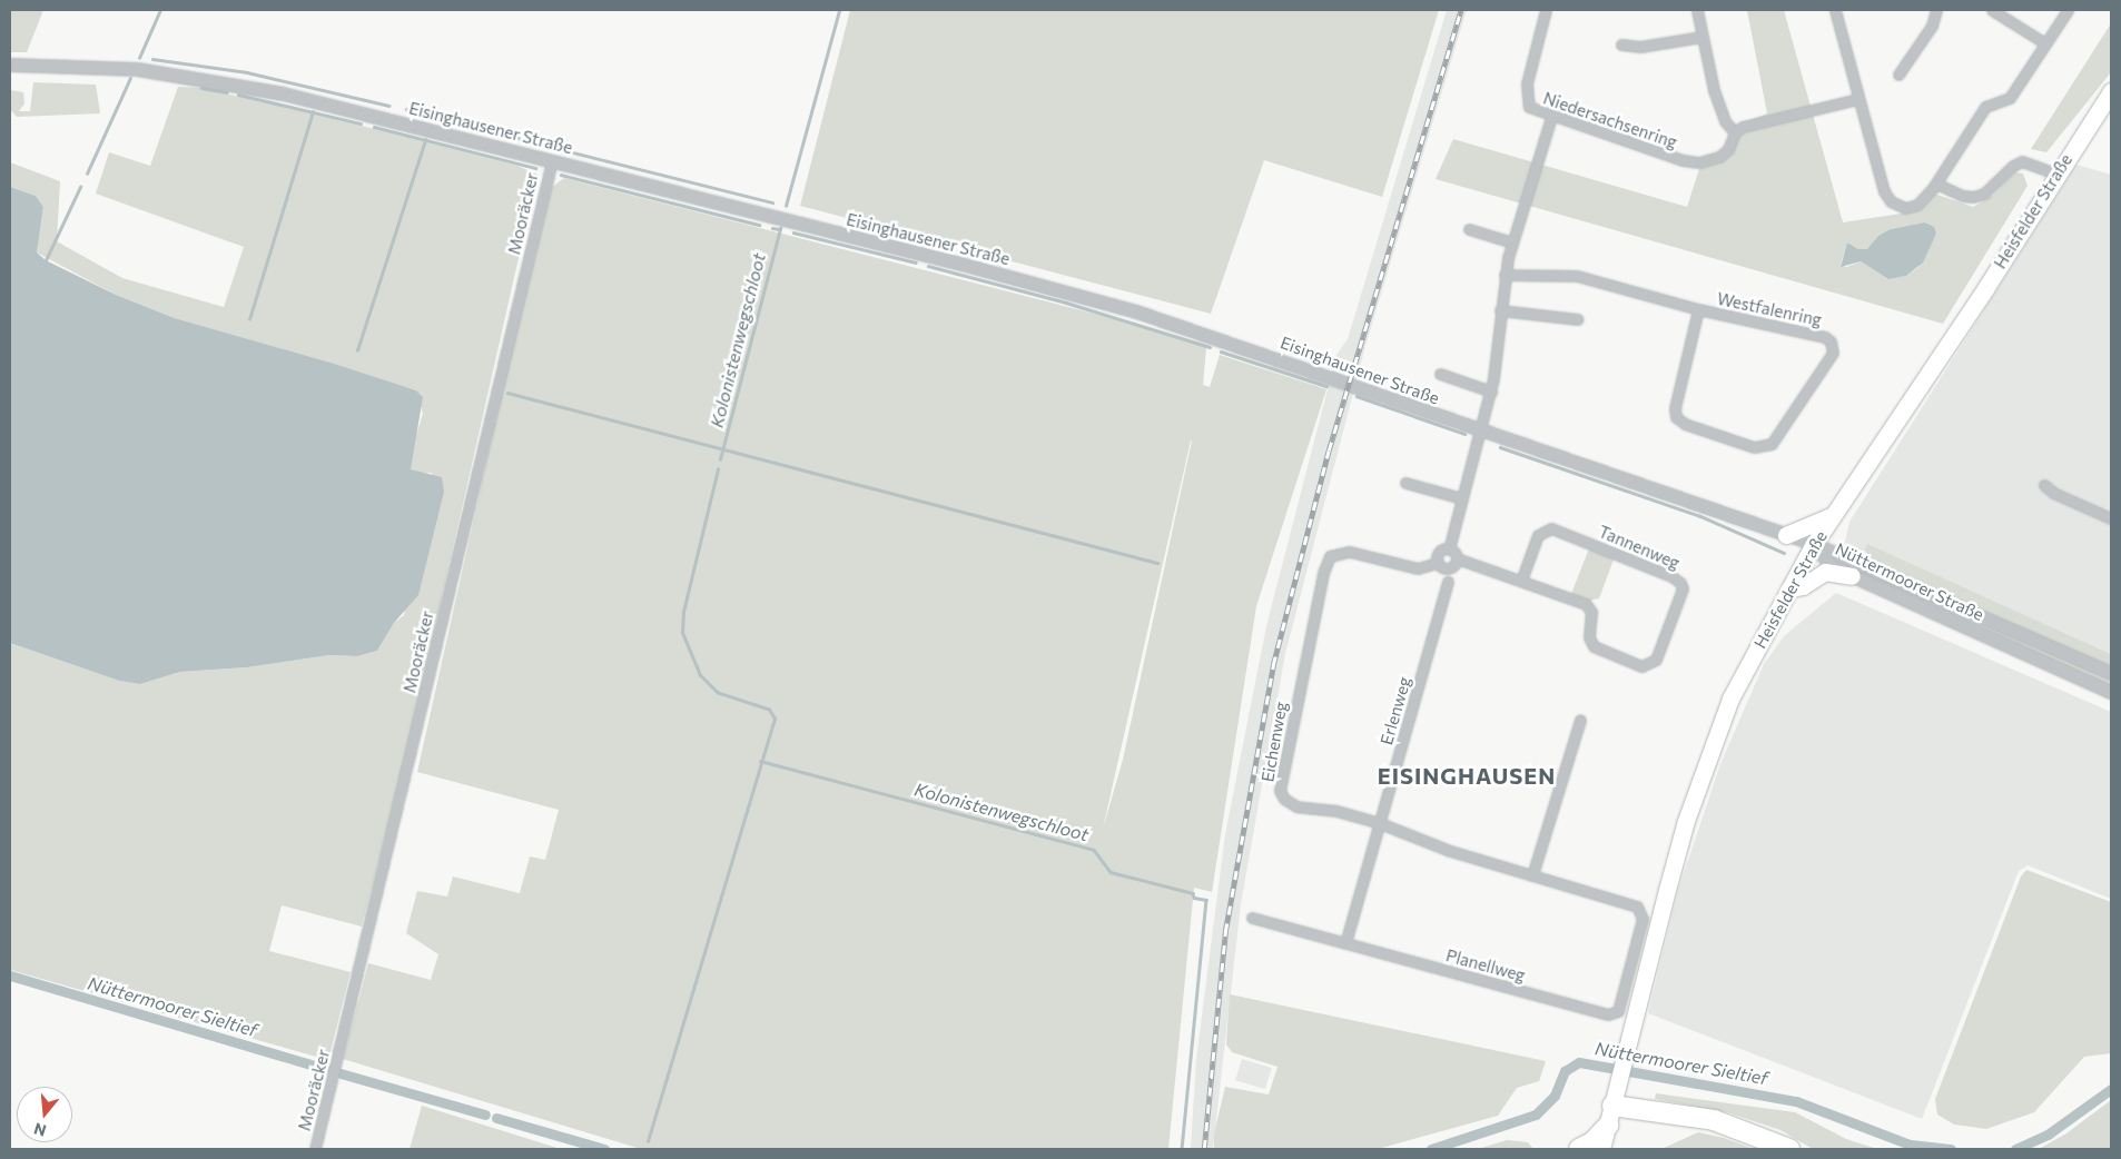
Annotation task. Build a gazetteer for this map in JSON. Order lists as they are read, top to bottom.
{
  "streets": {
    "main road": ["Heisfelder Straße"],
    "street": [
      "Niedersachsenring",
      "Eisinghausener Straße",
      "Mooräcker",
      "Westfalenring",
      "Tannenweg",
      "Nüttermoorer Straße",
      "Erlenweg",
      "Eichenweg",
      "Planellweg"
    ]
  },
  "crossings": [
    ["Eisinghausener Straße", "Heisfelder Straße"],
    ["Eisinghausener Straße", "Mooräcker"],
    ["Eisinghausener Straße", "Nüttermoorer Straße"],
    ["Heisfelder Straße", "Nüttermoorer Straße"],
    ["Erlenweg", "Eichenweg"],
    ["Erlenweg", "Planellweg"],
    ["Eichenweg", "Planellweg"]
  ],
  "districts": ["EISINGHAUSEN"],
  "water": ["Kolonistenwegschloot", "Nüttermoorer Sieltief"],
  "north": "bottom"
}
